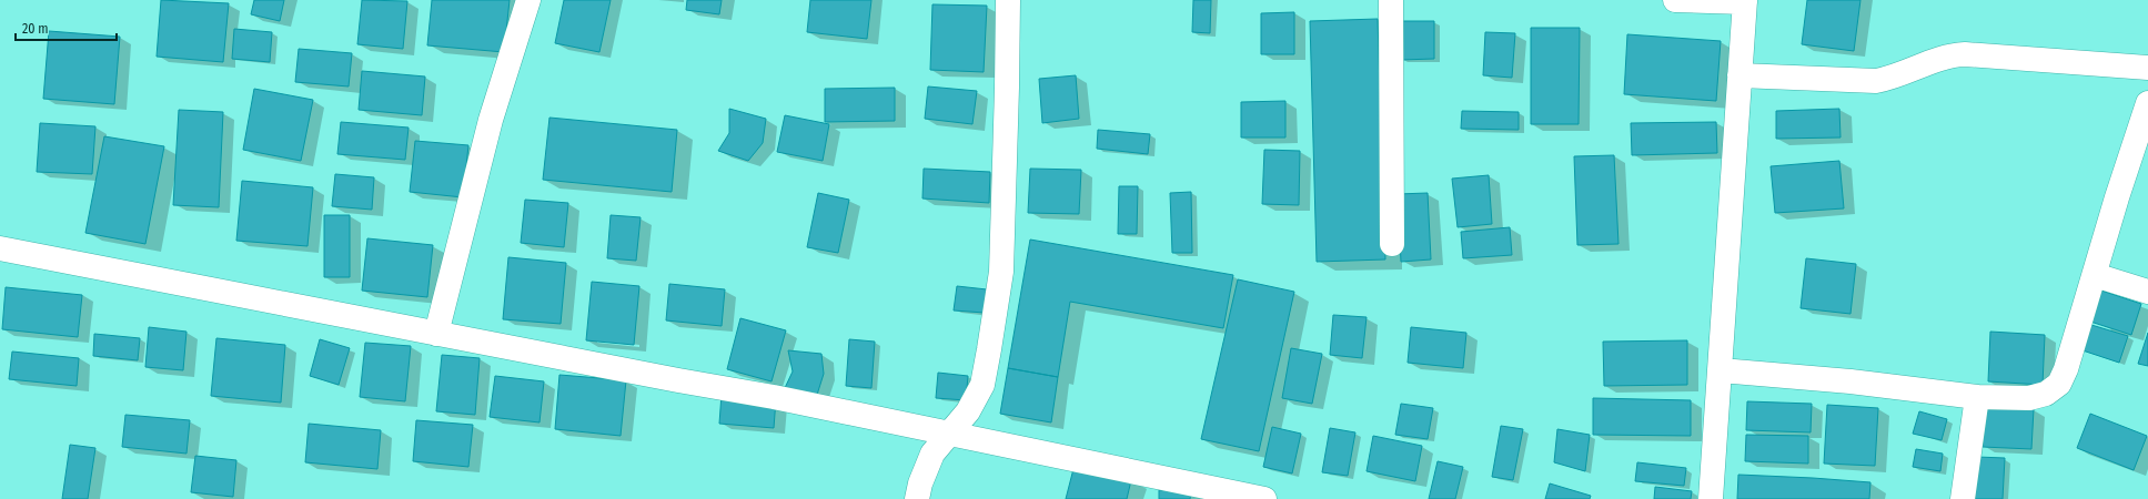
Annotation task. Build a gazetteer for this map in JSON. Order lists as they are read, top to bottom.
{
  "scale_bar": "20 m"
}
